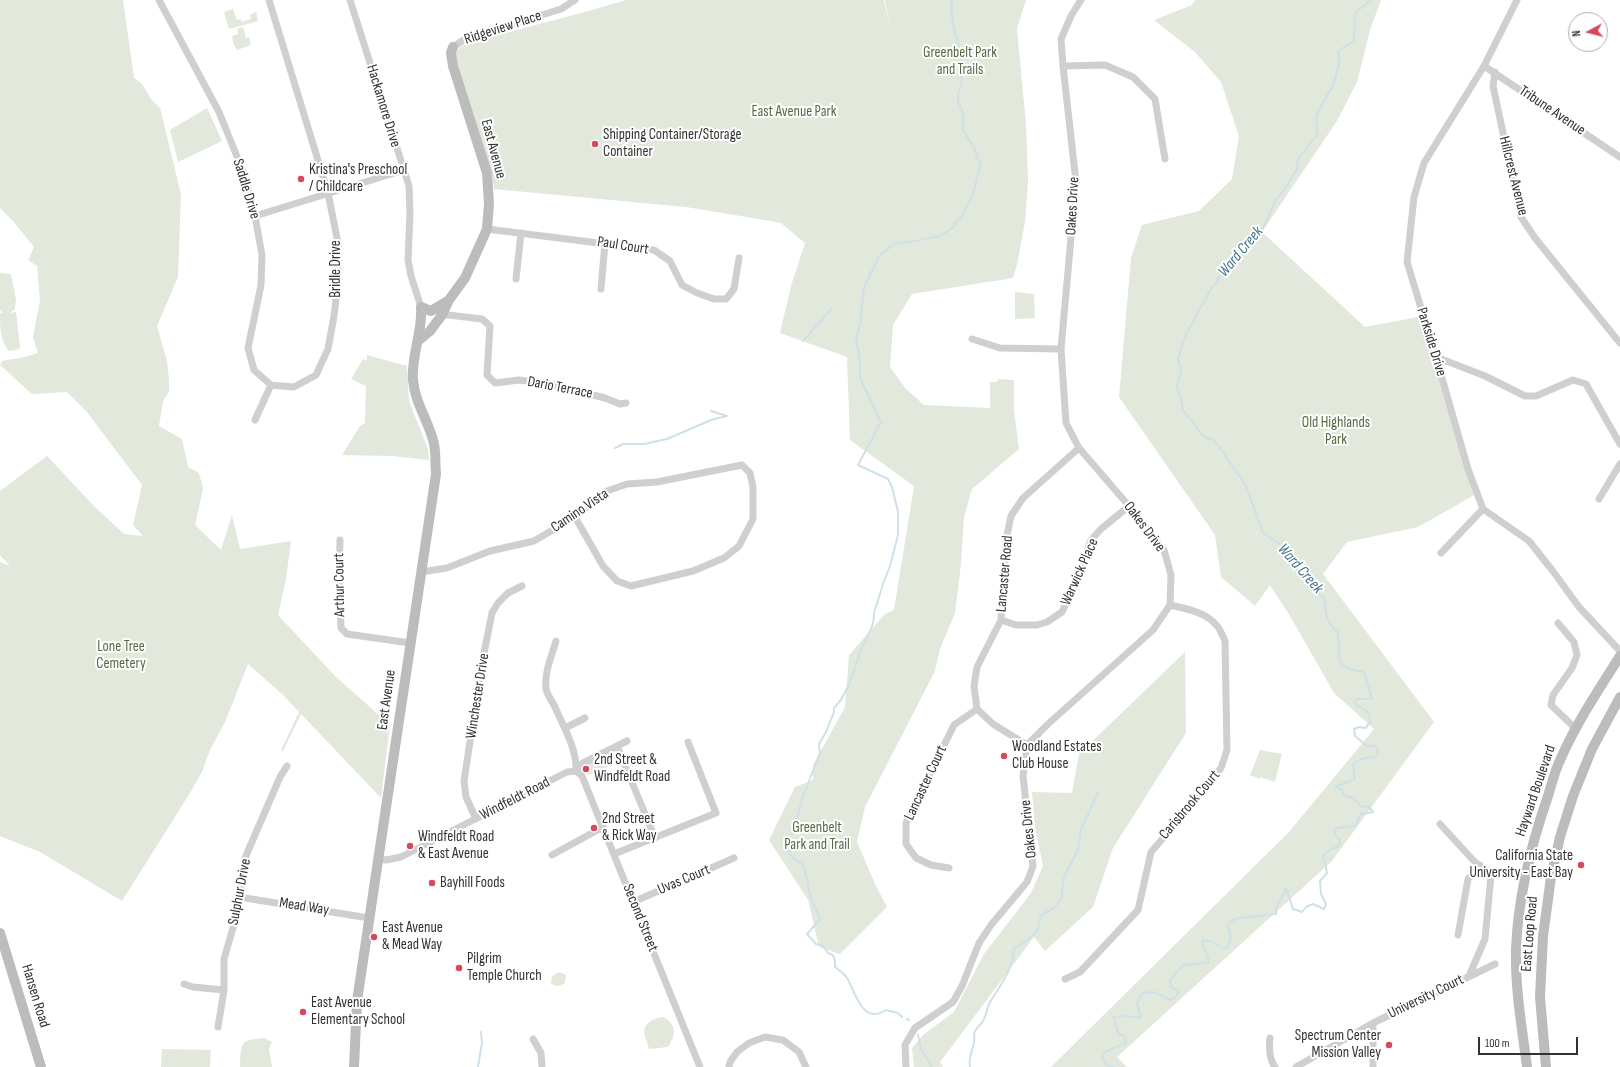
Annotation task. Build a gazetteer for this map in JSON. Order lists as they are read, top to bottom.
{
  "streets": {
    "street": [
      "Ridgeview Place",
      "Hackamore Drive",
      "Tribune Avenue",
      "East Avenue",
      "Hillcrest Avenue",
      "Saddle Drive",
      "Oakes Drive",
      "Paul Court",
      "Bridle Drive",
      "Parkside Drive",
      "Dario Terrace",
      "Camino Vista",
      "Warwick Place",
      "Lancaster Road",
      "Arthur Court",
      "Winchester Drive",
      "Lancaster Court",
      "Hayward Boulevard",
      "Windfeldt Road",
      "Carisbrook Court",
      "Uvas Court",
      "Sulphur Drive",
      "Mead Way",
      "Second Street",
      "East Loop Road",
      "Hansen Road",
      "University Court"
    ]
  },
  "crossings": [
    ["Ridgeview Place", "East Avenue"],
    ["Hackamore Drive", "East Avenue"],
    ["Tribune Avenue", "Hillcrest Avenue"],
    ["Tribune Avenue", "Parkside Drive"],
    ["East Avenue", "Paul Court"],
    ["East Avenue", "Dario Terrace"],
    ["East Avenue", "Camino Vista"],
    ["East Avenue", "Arthur Court"],
    ["East Avenue", "Windfeldt Road"],
    ["East Avenue", "Mead Way"],
    ["Saddle Drive", "Bridle Drive"],
    ["Oakes Drive", "Warwick Place"],
    ["Oakes Drive", "Lancaster Road"],
    ["Oakes Drive", "Carisbrook Court"],
    ["Warwick Place", "Lancaster Road"],
    ["Lancaster Road", "Lancaster Court"],
    ["Winchester Drive", "Windfeldt Road"],
    ["Windfeldt Road", "Second Street"],
    ["Uvas Court", "Second Street"],
    ["Sulphur Drive", "Mead Way"]
  ],
  "water": ["Ward Creek"],
  "parks": [
    "Greenbelt Park and Trails",
    "East Avenue Park",
    "Old Highlands Park",
    "Lone Tree Cemetery",
    "Greenbelt Park and Trail"
  ],
  "places": [
    "Shipping Container/Storage Container",
    "Kristina's Preschool / Childcare",
    "Woodland Estates Club House",
    "2nd Street & Windfeldt Road",
    "2nd Street & Rick Way",
    "Windfeldt Road & East Avenue",
    "California State University - East Bay",
    "Bayhill Foods",
    "East Avenue & Mead Way",
    "Pilgrim Temple Church",
    "East Avenue Elementary School",
    "Spectrum Center Mission Valley"
  ],
  "scale_bar": "100 m",
  "north": "left"
}
